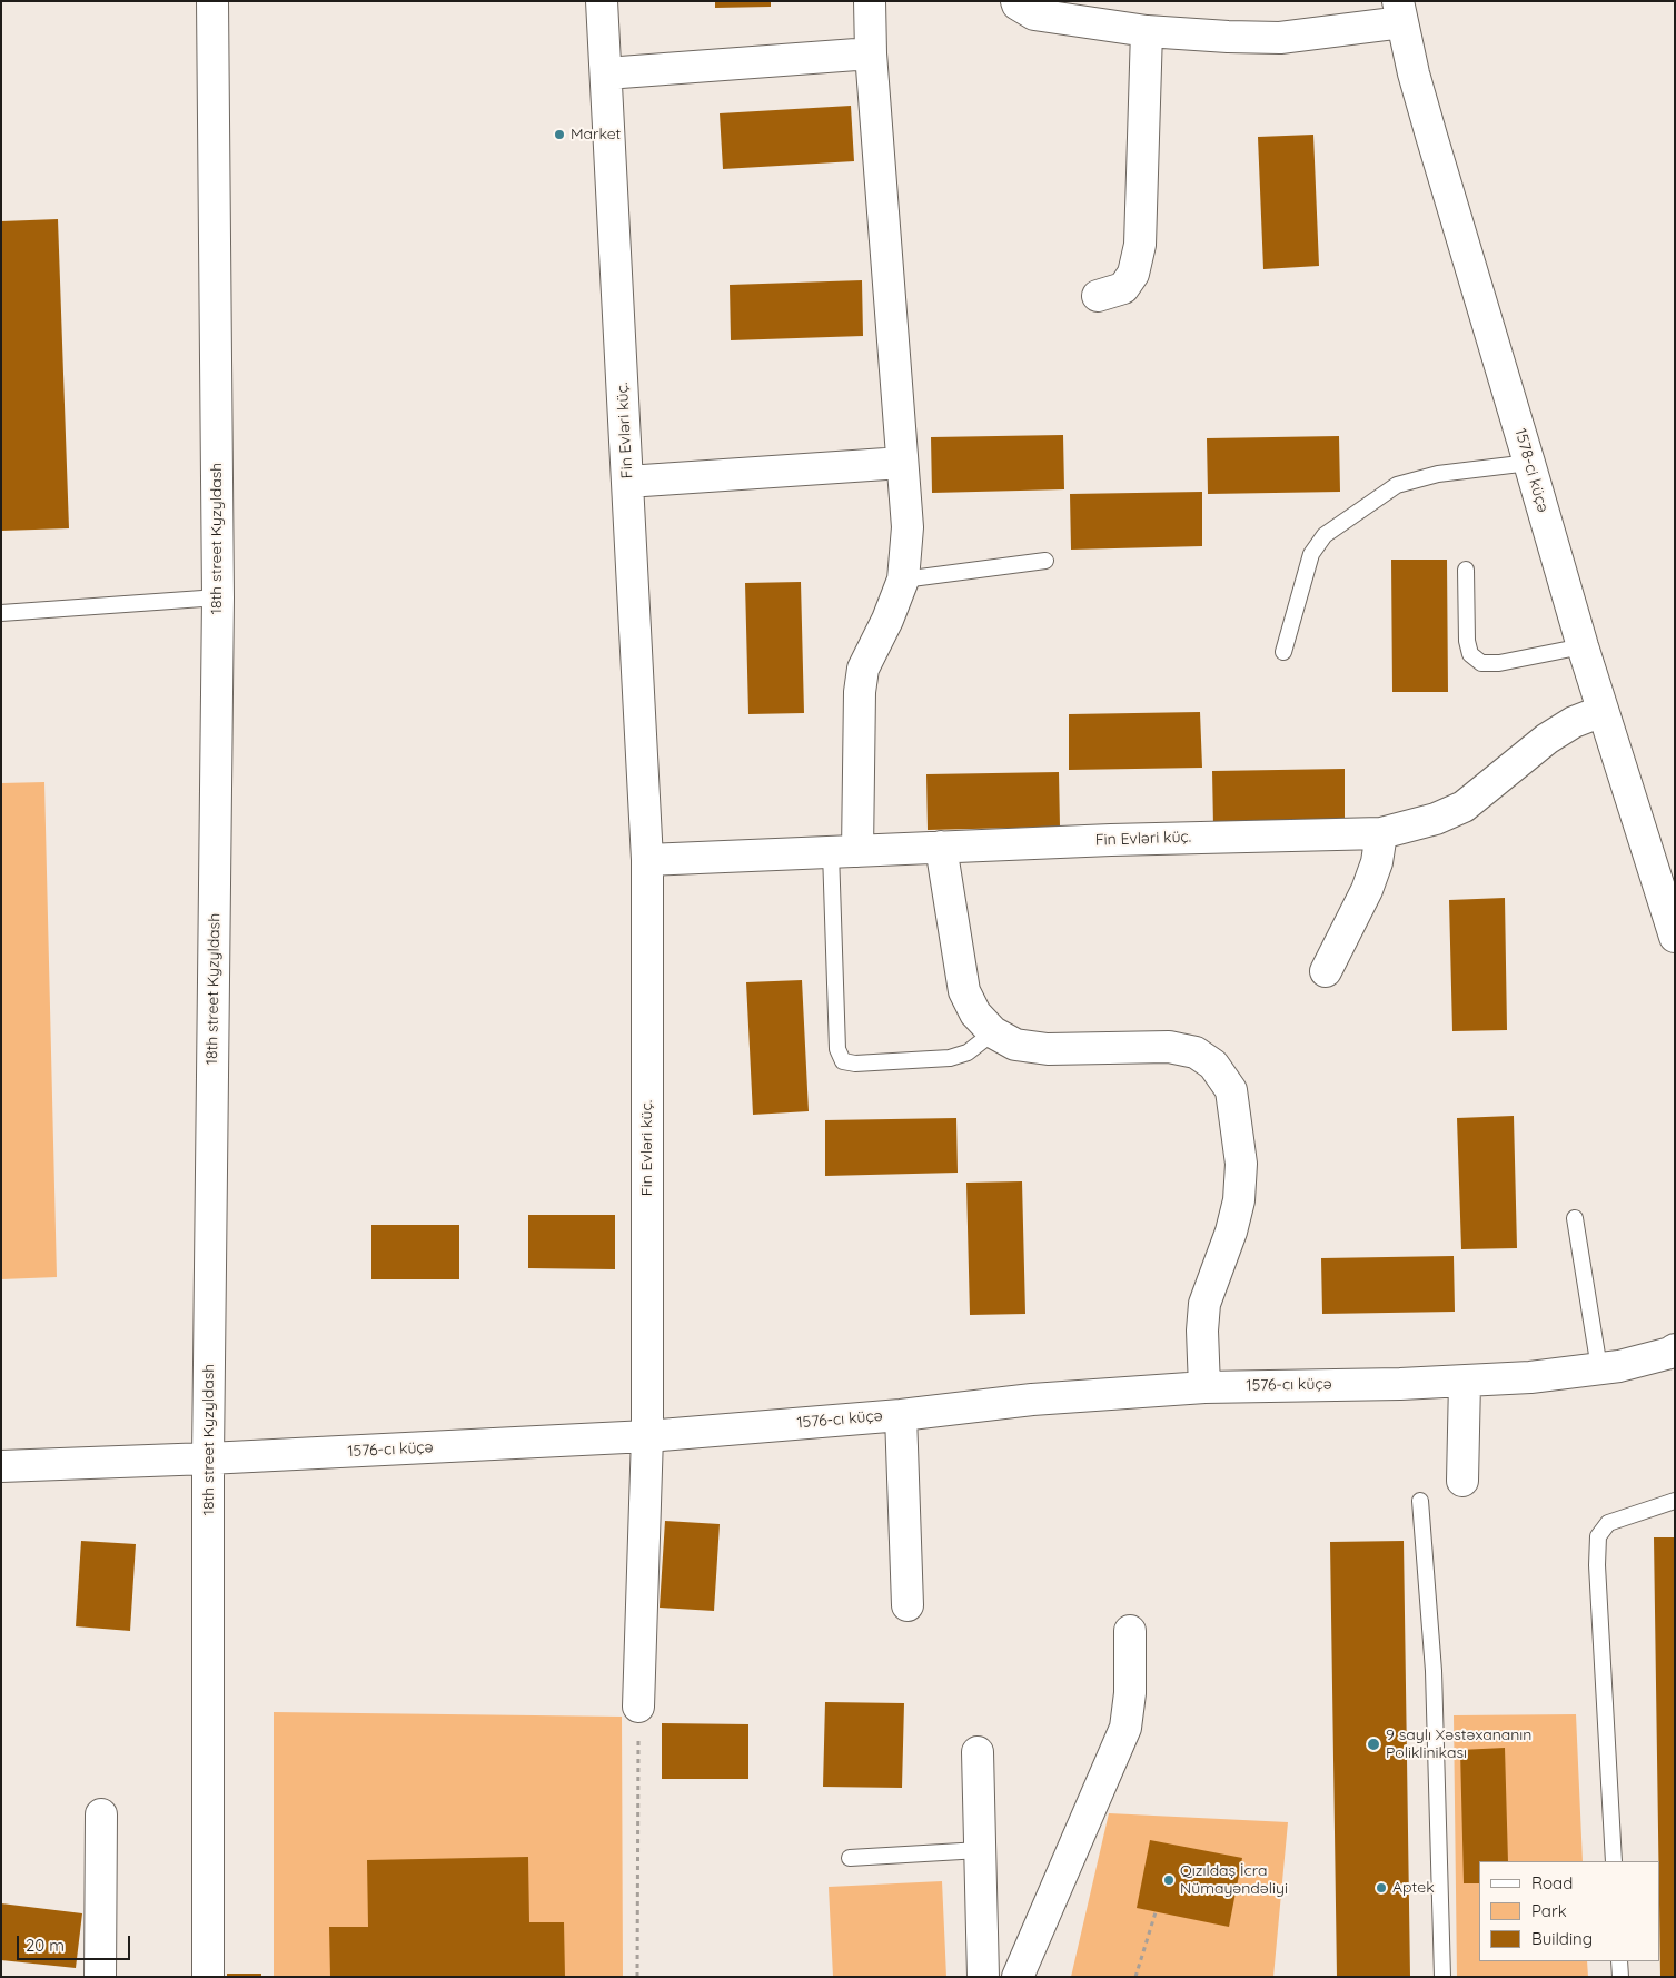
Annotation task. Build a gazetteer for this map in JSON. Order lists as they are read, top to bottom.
{
  "streets": {
    "street": [
      "Fin Evləri küç.",
      "1578-ci küçə",
      "18th street Kyzyldash",
      "1576-cı küçə"
    ]
  },
  "crossings": [
    ["Fin Evləri küç.", "1578-ci küçə"],
    ["Fin Evləri küç.", "1576-cı küçə"],
    ["18th street Kyzyldash", "1576-cı küçə"]
  ],
  "places": [
    "Market",
    "9 saylı Xəstəxananın Poliklinikası",
    "Qızıldaş İcra Nümayəndəliyi",
    "Aptek"
  ],
  "legend": ["Road", "Park", "Building"],
  "scale_bar": "20 m"
}
